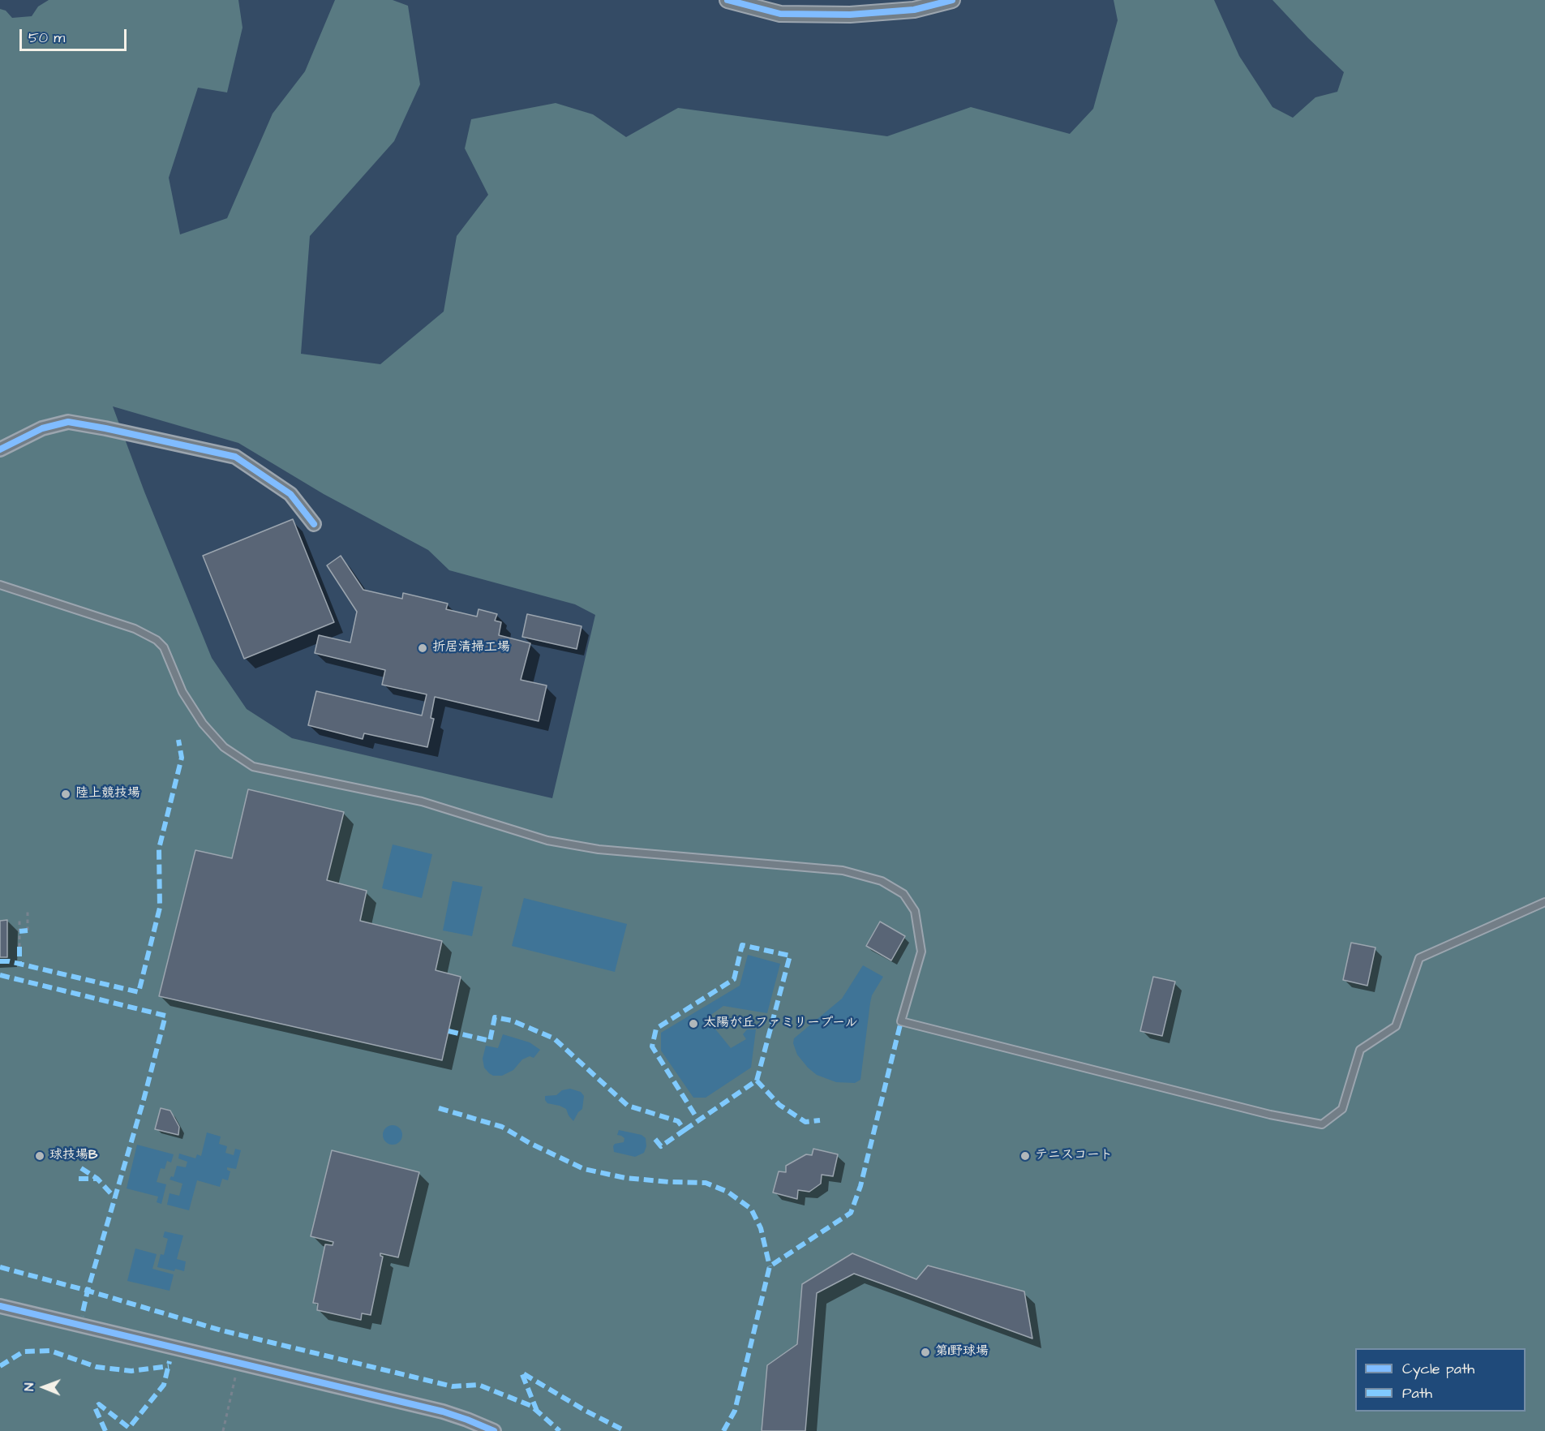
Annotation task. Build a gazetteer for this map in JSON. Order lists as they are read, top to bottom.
{
  "places": [
    "折居清掃工場",
    "陸上競技場",
    "太陽が丘ファミリープール",
    "球技場B",
    "テニスコート",
    "第1野球場"
  ],
  "legend": ["Cycle path", "Path"],
  "scale_bar": "50 m",
  "north": "left"
}
